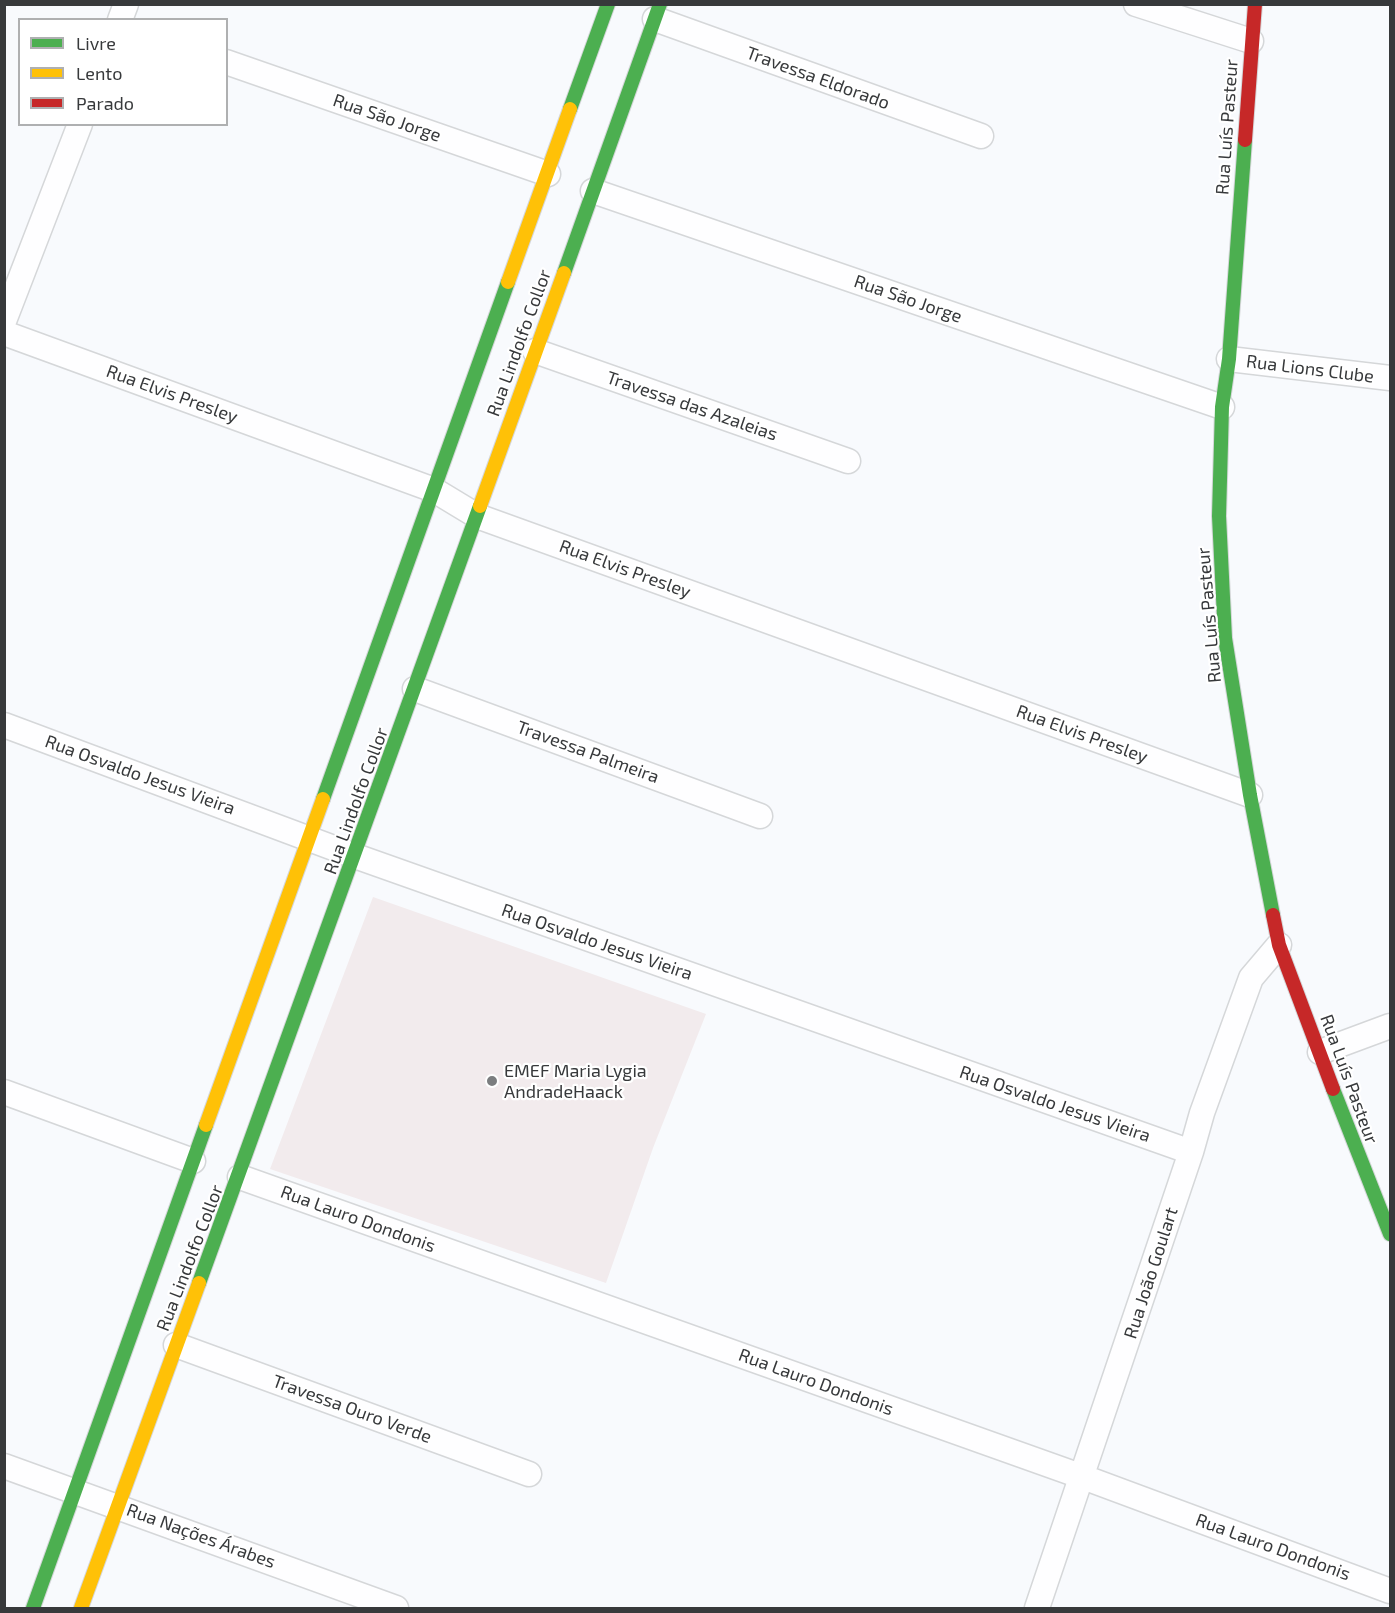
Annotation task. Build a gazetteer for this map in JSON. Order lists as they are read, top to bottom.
{
  "streets": {
    "street": [
      "Travessa Eldorado",
      "Rua São Jorge",
      "Rua Luís Pasteur",
      "Rua Lindolfo Collor",
      "Rua Lions Clube",
      "Rua Elvis Presley",
      "Travessa das Azaleias",
      "Travessa Palmeira",
      "Rua Osvaldo Jesus Vieira",
      "Rua Lauro Dondonis",
      "Rua João Goulart",
      "Travessa Ouro Verde",
      "Rua Nações Árabes"
    ]
  },
  "crossings": [
    ["Travessa Eldorado", "Rua Lindolfo Collor"],
    ["Rua São Jorge", "Rua Luís Pasteur"],
    ["Rua São Jorge", "Rua Lindolfo Collor"],
    ["Rua Luís Pasteur", "Rua Lions Clube"],
    ["Rua Luís Pasteur", "Rua Elvis Presley"],
    ["Rua Luís Pasteur", "Rua João Goulart"],
    ["Rua Lindolfo Collor", "Rua Elvis Presley"],
    ["Rua Lindolfo Collor", "Travessa das Azaleias"],
    ["Rua Lindolfo Collor", "Travessa Palmeira"],
    ["Rua Lindolfo Collor", "Rua Osvaldo Jesus Vieira"],
    ["Rua Lindolfo Collor", "Rua Lauro Dondonis"],
    ["Rua Lindolfo Collor", "Travessa Ouro Verde"],
    ["Rua Lindolfo Collor", "Rua Nações Árabes"],
    ["Rua Osvaldo Jesus Vieira", "Rua João Goulart"],
    ["Rua Lauro Dondonis", "Rua João Goulart"]
  ],
  "places": ["EMEF Maria Lygia AndradeHaack"],
  "legend": ["Livre", "Lento", "Parado"]
}
